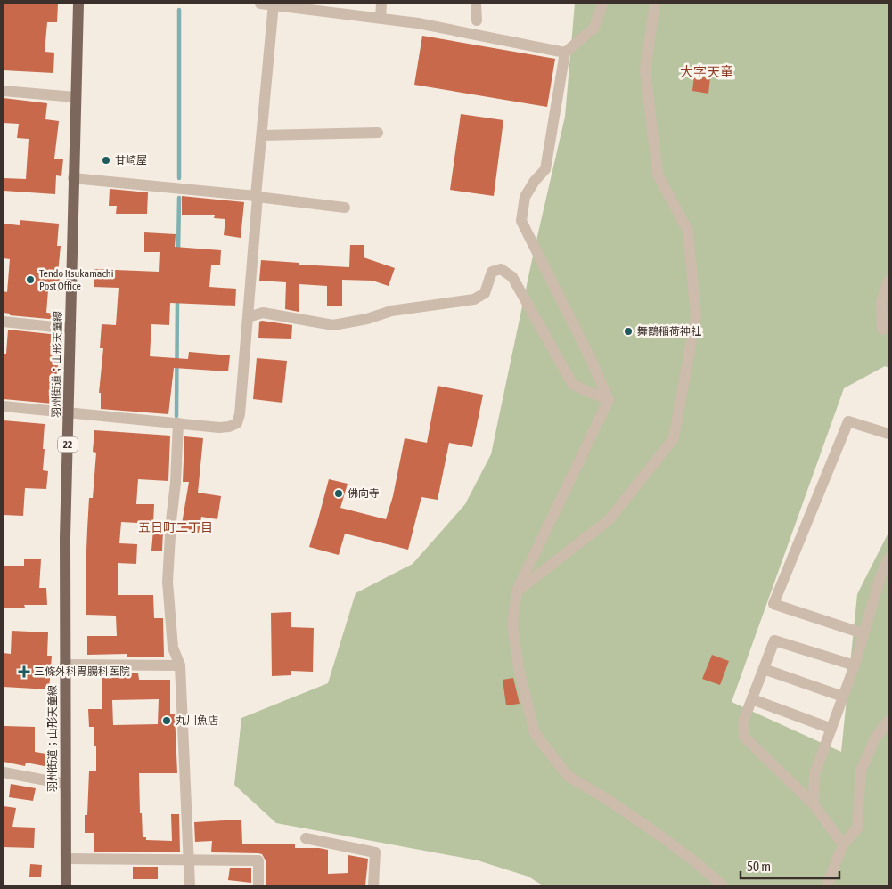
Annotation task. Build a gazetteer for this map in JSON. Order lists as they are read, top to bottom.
{
  "streets": {
    "main road": ["羽州街道；山形天童線", "22"]
  },
  "districts": ["大字天童", "五日町二丁目"],
  "places": {
    "other": [
      "甘崎屋",
      "Tendo Itsukamachi Post Office",
      "舞鶴稲荷神社",
      "佛向寺",
      "丸川魚店"
    ],
    "health": ["三條外科胃腸科医院"]
  },
  "scale_bar": "50 m"
}
